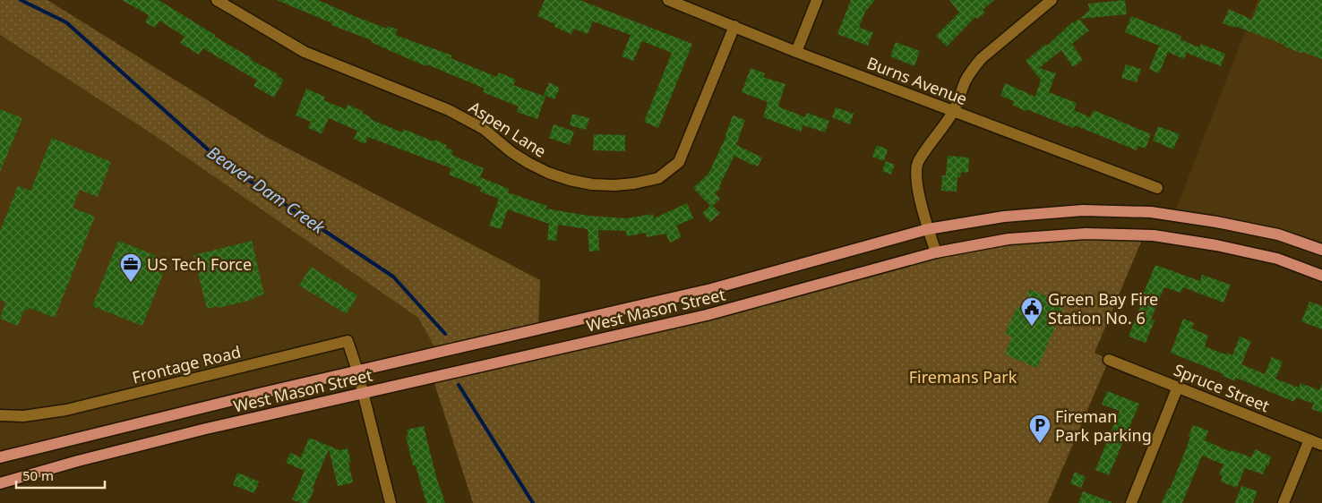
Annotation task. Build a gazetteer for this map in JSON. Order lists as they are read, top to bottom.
{
  "streets": {
    "main road": ["West Mason Street"],
    "street": [
      "Burns Avenue",
      "Aspen Lane",
      "Frontage Road",
      "Spruce Street"
    ]
  },
  "crossings": [
    ["Burns Avenue", "Aspen Lane"],
    ["West Mason Street", "Frontage Road"]
  ],
  "water": ["Beaver Dam Creek"],
  "parks": ["Firemans Park"],
  "places": {
    "office": ["US Tech Force"],
    "public building": ["Green Bay Fire Station No. 6"],
    "parking": ["Fireman Park parking"]
  },
  "scale_bar": "50 m"
}
